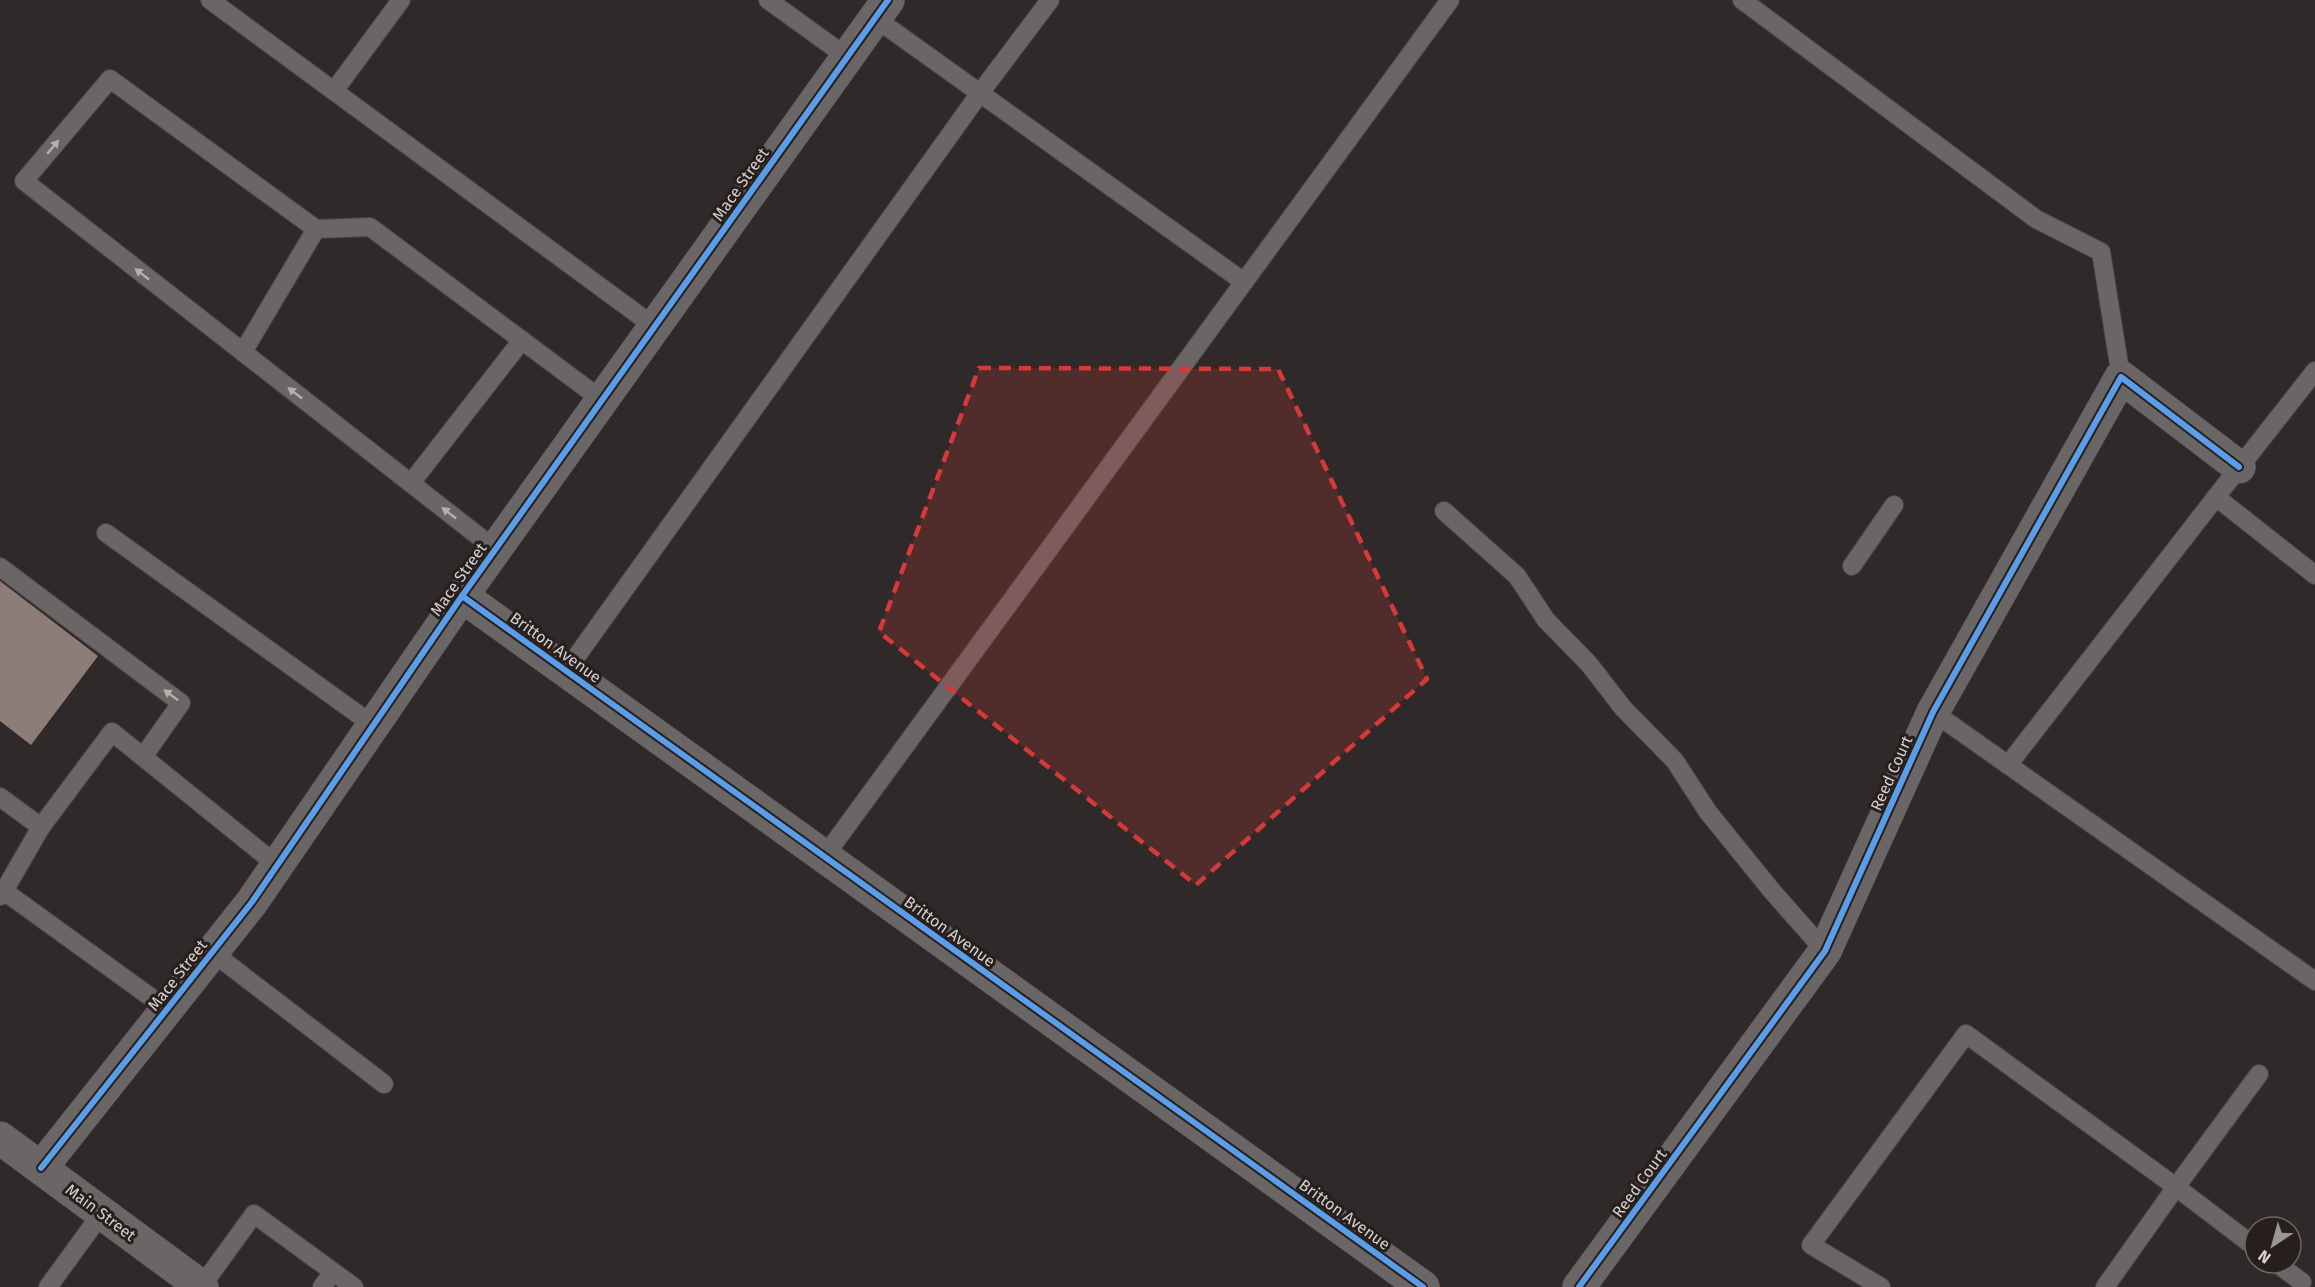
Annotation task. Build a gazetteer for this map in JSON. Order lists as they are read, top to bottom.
{
  "streets": {
    "street": [
      "Mace Street",
      "Britton Avenue",
      "Reed Court",
      "Main Street"
    ]
  },
  "crossings": [
    ["Mace Street", "Britton Avenue"],
    ["Mace Street", "Main Street"]
  ],
  "north": "bottom left"
}
